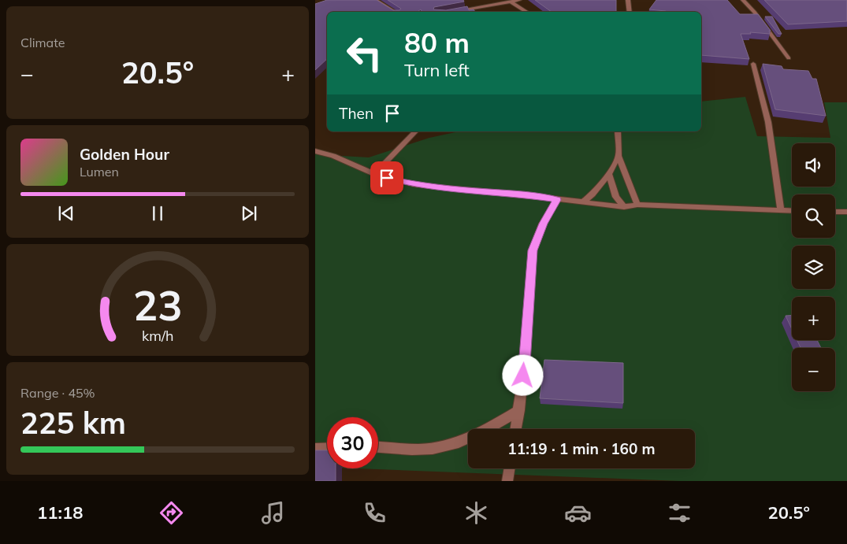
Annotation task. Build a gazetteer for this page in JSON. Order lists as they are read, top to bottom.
{
  "page": {
    "tile": [
      "Climate",
      ["Range · 45%", "225 km"]
    ],
    "turn": ["80 m", "Turn left"],
    "heat": ["−", "20.5°", "+"],
    "then": "Then",
    "song": ["Golden Hour", "Lumen"],
    "map_buttons": ["+", "−"],
    "limit": "30",
    "trip": "11:19 · 1 min · 160 m",
    "tabs": ["11:18", "20.5°"],
    "gauge": ["23", "km/h"]
  }
}
